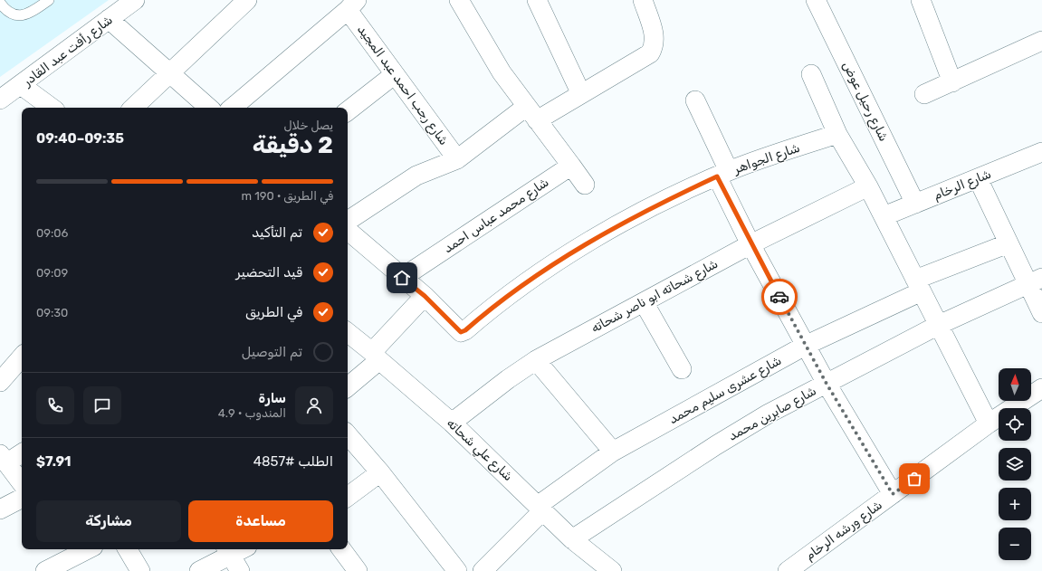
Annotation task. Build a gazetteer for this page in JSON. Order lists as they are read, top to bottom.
{
  "streets": {
    "street": [
      "شارع رأفت عبد القادر",
      "شارع رجب احمد عبد المجيد",
      "شارع رحيل عوض",
      "شارع الجواهر",
      "شارع الرخام",
      "شارع محمد عباس احمد",
      "شارع شحاته ابو ناصر شحاته",
      "شارع عشرى سليم محمد",
      "شارع صابرين محمد",
      "شارع علي شحاته",
      "شارع ورشه الرخام"
    ]
  },
  "crossings": [
    ["شارع رحيل عوض", "شارع الرخام"],
    ["شارع الجواهر", "شارع محمد عباس احمد"],
    ["شارع شحاته ابو ناصر شحاته", "شارع علي شحاته"],
    ["شارع عشرى سليم محمد", "شارع علي شحاته"],
    ["شارع صابرين محمد", "شارع علي شحاته"]
  ],
  "north": "top",
  "page": {
    "heading": ["2 دقيقة", "يصل خلال", "09:35–09:40"],
    "panel": [
      "سارة",
      "المندوب · 4.9",
      "الطلب #4857",
      "$7.91"
    ],
    "bar": "في الطريق · 190 m",
    "list": [
      ["تم التأكيد", "09:06"],
      ["قيد التحضير", "09:09"],
      ["في الطريق", "09:30"],
      "تم التوصيل"
    ],
    "map_buttons": ["+", "−"],
    "buttons": ["مساعدة", "مشاركة"]
  }
}
